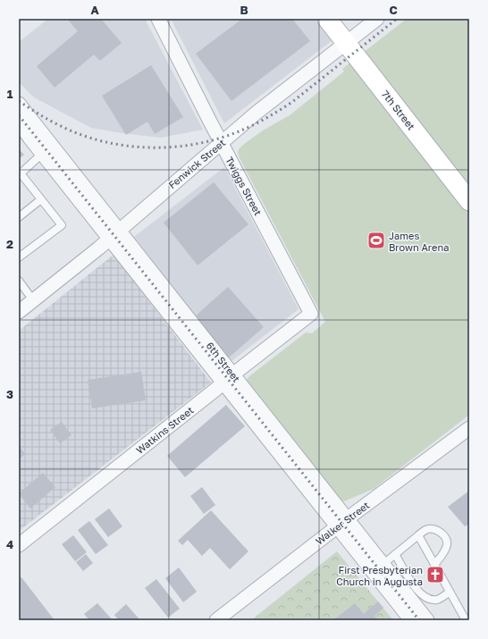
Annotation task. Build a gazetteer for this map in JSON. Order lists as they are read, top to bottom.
{
  "streets": {
    "main road": ["7th Street"],
    "street": [
      "Fenwick Street",
      "Twiggs Street",
      "6th Street",
      "Watkins Street",
      "Walker Street"
    ]
  },
  "crossings": [
    ["7th Street", "Fenwick Street"],
    ["Fenwick Street", "Twiggs Street"],
    ["Fenwick Street", "6th Street"],
    ["Twiggs Street", "Watkins Street"],
    ["6th Street", "Watkins Street"],
    ["6th Street", "Walker Street"]
  ],
  "places": {
    "sports": ["James Brown Arena"],
    "church": ["First Presbyterian Church in Augusta"]
  },
  "grid": {
    "columns": ["A", "B", "C"],
    "rows": [
      "1",
      "2",
      "3",
      "4"
    ]
  }
}
